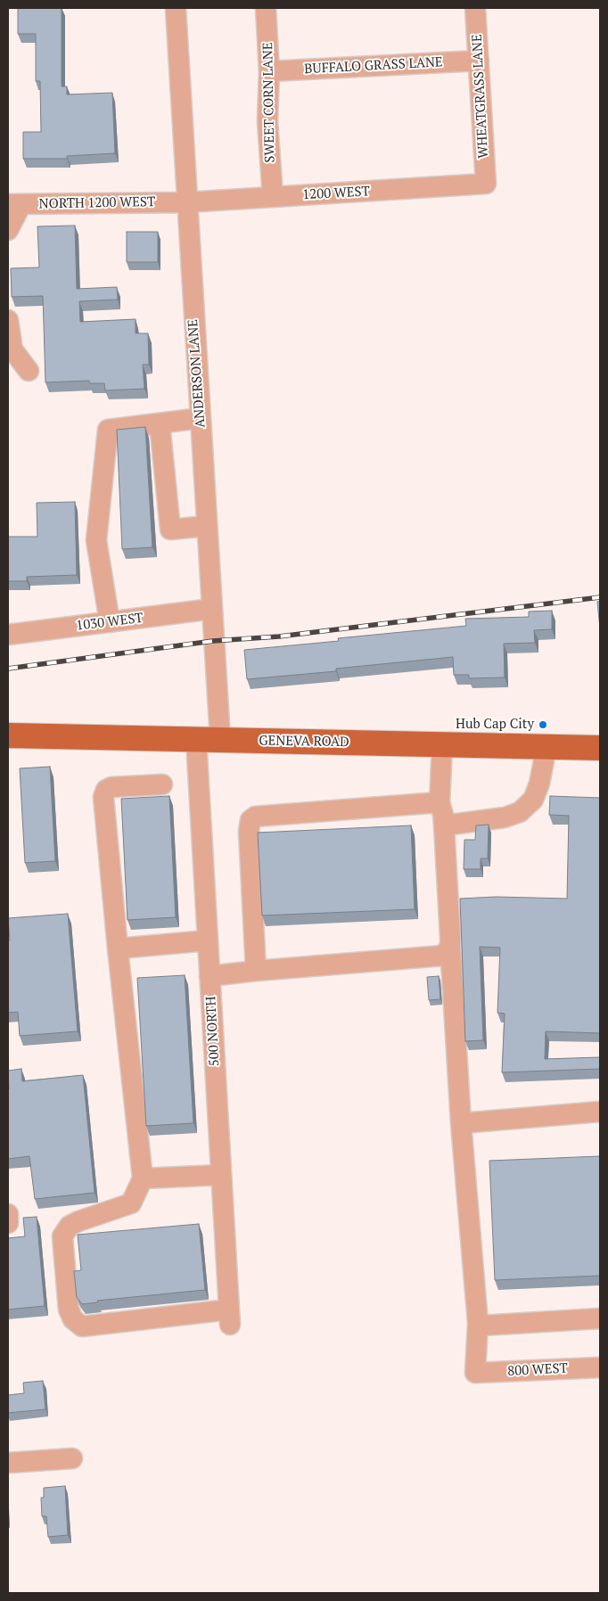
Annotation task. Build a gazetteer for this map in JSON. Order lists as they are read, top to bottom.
{
  "streets": {
    "main road": ["GENEVA ROAD"],
    "street": [
      "BUFFALO GRASS LANE",
      "WHEATGRASS LANE",
      "SWEET CORN LANE",
      "1200 WEST",
      "NORTH 1200 WEST",
      "ANDERSON LANE",
      "1030 WEST",
      "500 NORTH",
      "800 WEST"
    ]
  },
  "crossings": [
    ["BUFFALO GRASS LANE", "WHEATGRASS LANE"],
    ["BUFFALO GRASS LANE", "SWEET CORN LANE"],
    ["WHEATGRASS LANE", "1200 WEST"],
    ["SWEET CORN LANE", "1200 WEST"],
    ["1200 WEST", "NORTH 1200 WEST"],
    ["1200 WEST", "ANDERSON LANE"],
    ["NORTH 1200 WEST", "ANDERSON LANE"],
    ["ANDERSON LANE", "1030 WEST"],
    ["ANDERSON LANE", "GENEVA ROAD"],
    ["GENEVA ROAD", "500 NORTH"]
  ],
  "places": ["Hub Cap City"]
}
